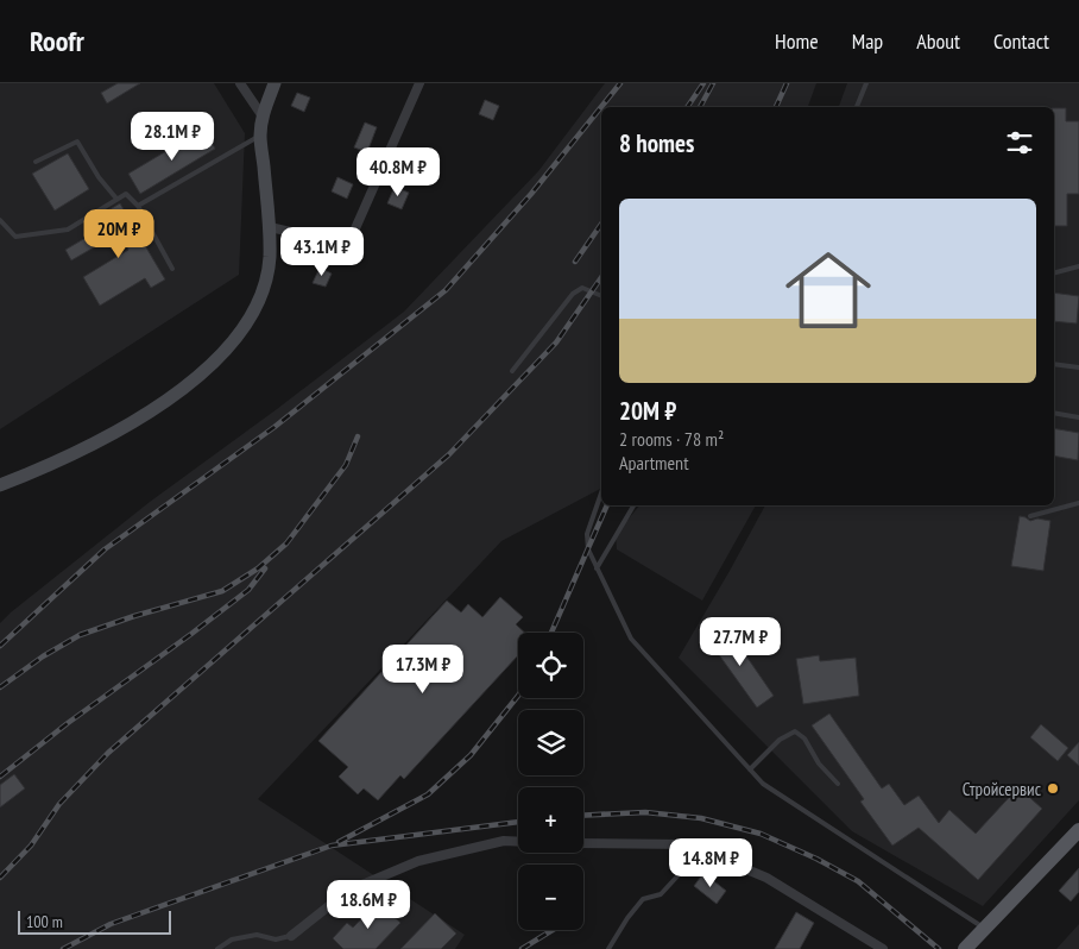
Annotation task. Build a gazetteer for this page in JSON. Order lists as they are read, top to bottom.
{
  "places": ["Стройсервис"],
  "scale_bar": "100 m",
  "page": {
    "header": "Roofr",
    "nav": [
      "Home",
      "Map",
      "About",
      "Contact"
    ],
    "heading": "8 homes",
    "price": [
      "28.1M ₽",
      "40.8M ₽",
      "20M ₽",
      "43.1M ₽",
      "27.7M ₽",
      "17.3M ₽",
      "14.8M ₽",
      "18.6M ₽"
    ],
    "list": [
      {
        "name": "20M ₽",
        "note": "2 rooms · 78 m² · Apartment"
      }
    ],
    "map_buttons": ["+", "−"],
    "scale": "100 m"
  }
}
